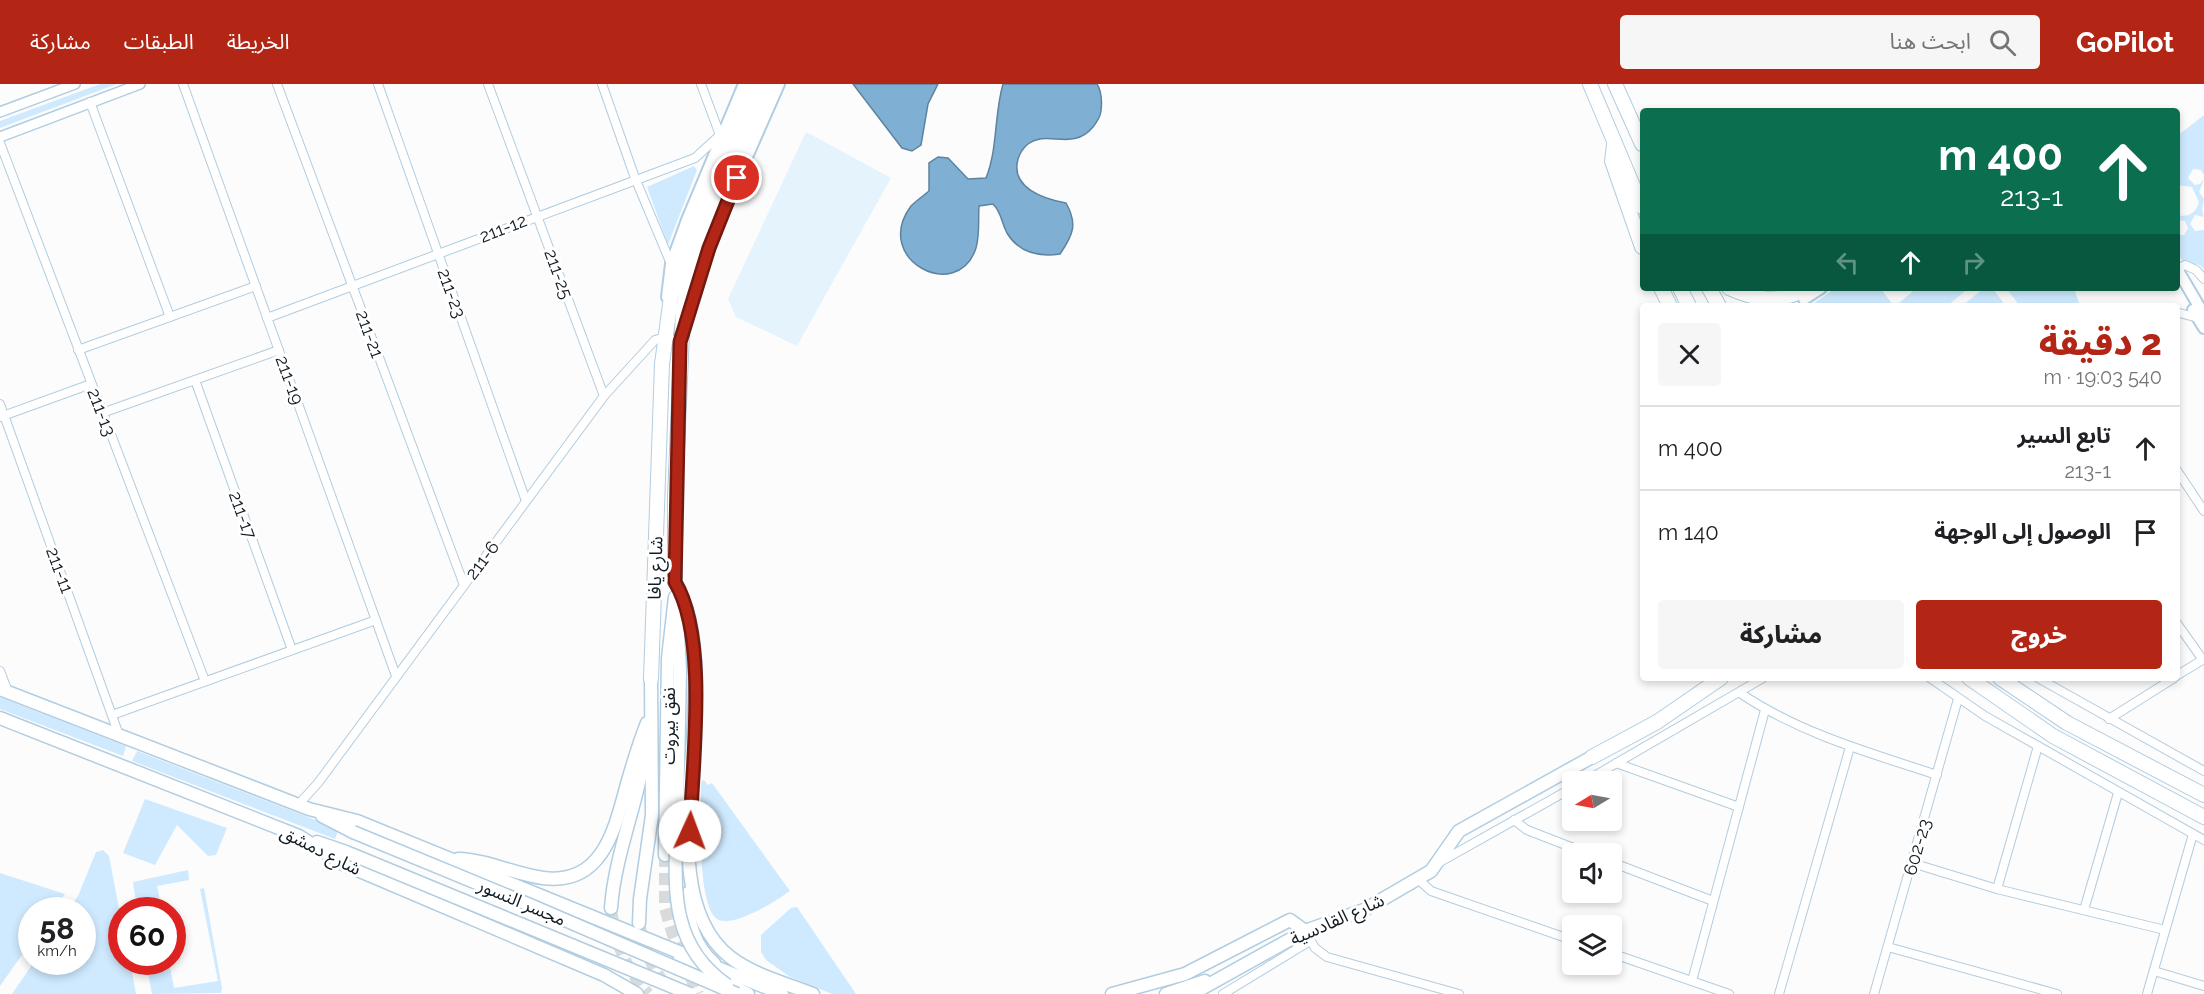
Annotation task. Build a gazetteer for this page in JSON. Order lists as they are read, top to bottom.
{
  "streets": {
    "highway": ["شارع يافا"],
    "main road": [
      "نفق بيروت",
      "شارع دمشق",
      "مجسر النسور",
      "شارع القادسية"
    ],
    "street": [
      "211-12",
      "211-25",
      "211-23",
      "211-21",
      "211-19",
      "211-13",
      "211-17",
      "211-6",
      "211-11",
      "602-23"
    ]
  },
  "crossings": [
    ["211-12", "211-25"],
    ["211-12", "211-23"],
    ["211-12", "211-21"],
    ["211-12", "211-19"],
    ["211-25", "211-6"],
    ["211-23", "211-6"],
    ["211-21", "211-6"],
    ["211-19", "211-6"],
    ["211-6", "شارع يافا"],
    ["211-6", "شارع دمشق"],
    ["211-6", "مجسر النسور"],
    ["شارع يافا", "نفق بيروت"],
    ["211-11", "شارع دمشق"],
    ["شارع دمشق", "مجسر النسور"]
  ],
  "north": "left",
  "page": {
    "header": "GoPilot",
    "search": "ابحث هنا",
    "nav": ["الخريطة", "الطبقات", "مشاركة"],
    "turn": ["400 m", "213-1"],
    "heading": ["2 دقيقة", "540 m · 19:03"],
    "list": [
      {
        "name": "تابع السير",
        "note": "213-1",
        "value": "400 m"
      },
      {
        "name": "الوصول إلى الوجهة",
        "value": "140 m"
      }
    ],
    "buttons": ["خروج", "مشاركة"],
    "speed": "58 km/h",
    "limit": "60"
  }
}
